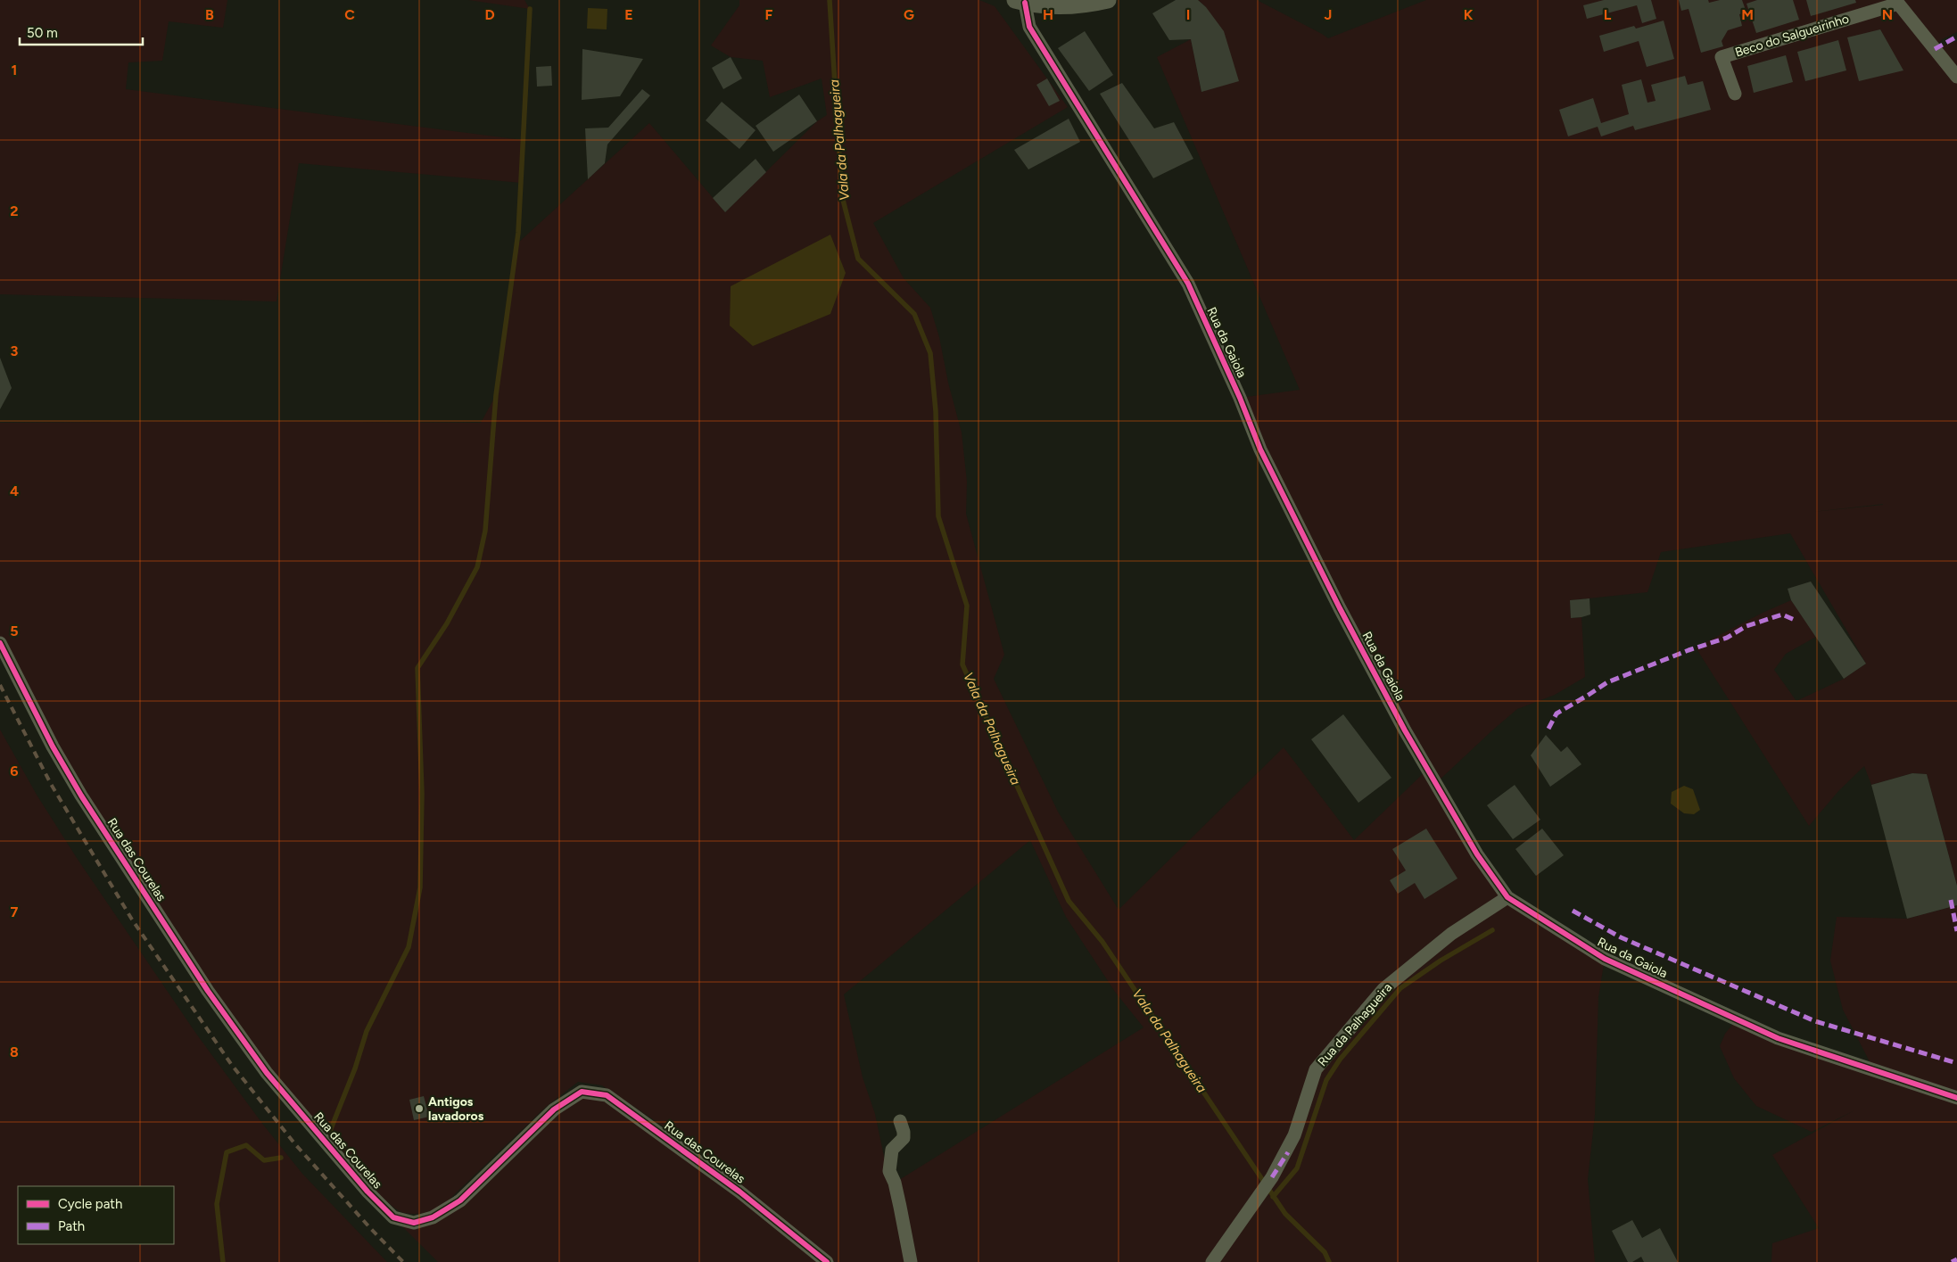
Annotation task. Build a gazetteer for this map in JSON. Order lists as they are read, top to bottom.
{
  "streets": {
    "street": [
      "Beco do Salgueirinho",
      "Rua da Gaiola",
      "Rua das Courelas",
      "Rua da Palhagueira"
    ]
  },
  "crossings": [
    ["Rua da Gaiola", "Rua da Palhagueira"]
  ],
  "water": ["Vala da Palhagueira"],
  "places": ["Antigos lavadoros"],
  "legend": ["Cycle path", "Path"],
  "scale_bar": "50 m",
  "grid": {
    "columns": [
      "B",
      "C",
      "D",
      "E",
      "F",
      "G",
      "H",
      "I",
      "J",
      "K",
      "L",
      "M",
      "N"
    ],
    "rows": [
      "1",
      "2",
      "3",
      "4",
      "5",
      "6",
      "7",
      "8"
    ]
  }
}
